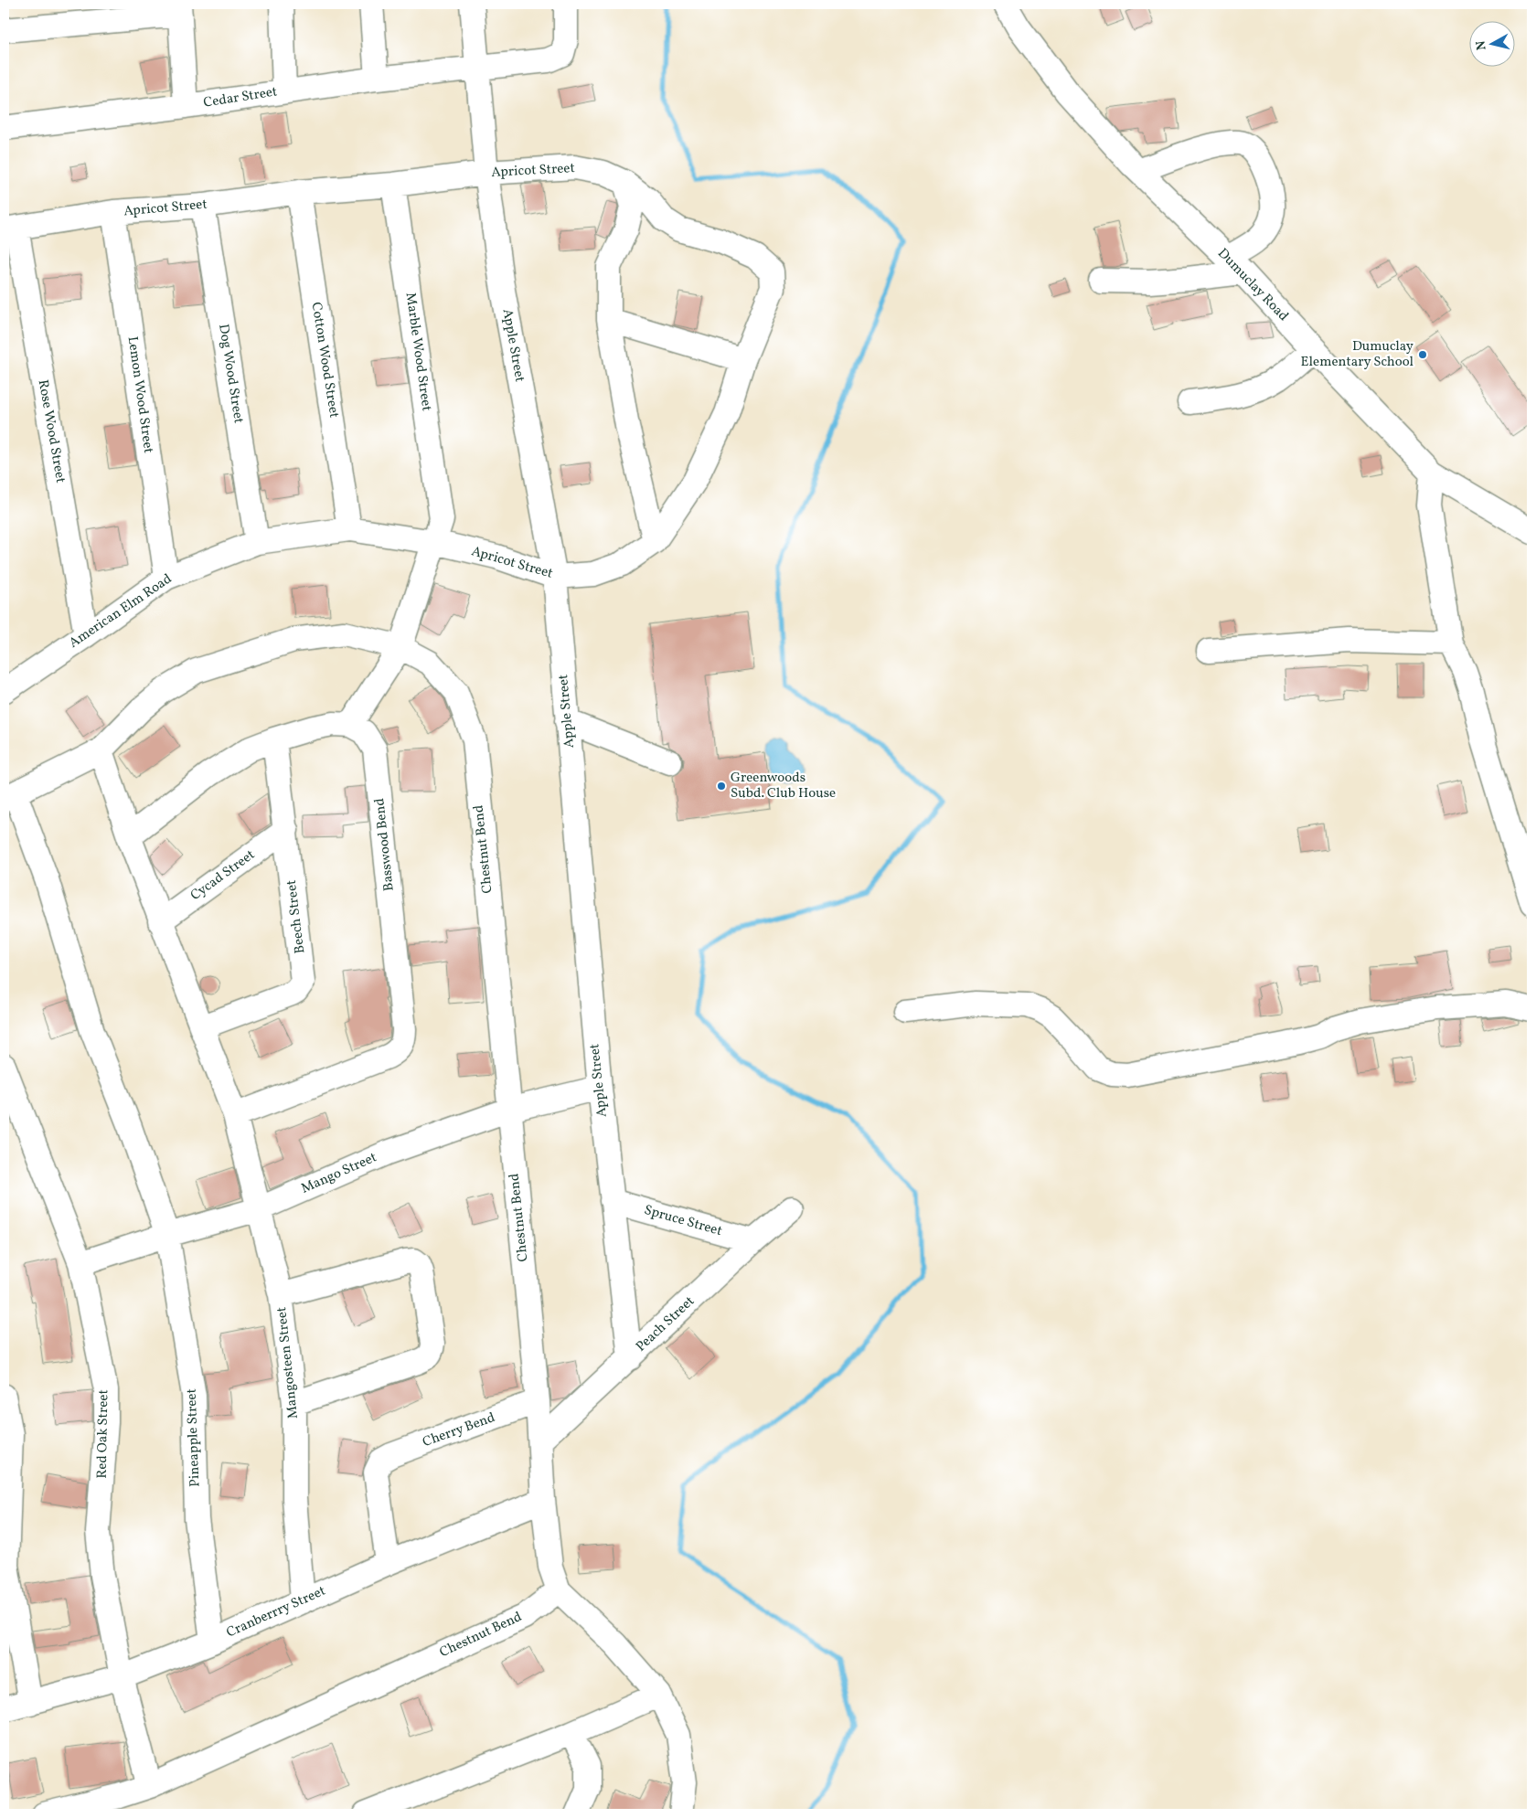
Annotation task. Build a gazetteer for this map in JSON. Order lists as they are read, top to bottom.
{
  "streets": {
    "street": [
      "Cedar Street",
      "Apricot Street",
      "Dumuclay Road",
      "Apple Street",
      "Marble Wood Street",
      "Cotton Wood Street",
      "Dog Wood Street",
      "Lemon Wood Street",
      "Rose Wood Street",
      "American Elm Road",
      "Basswood Bend",
      "Chestnut Bend",
      "Cycad Street",
      "Beech Street",
      "Mango Street",
      "Spruce Street",
      "Peach Street",
      "Mangosteen Street",
      "Cherry Bend",
      "Red Oak Street",
      "Pineapple Street",
      "Cranberrry Street"
    ]
  },
  "crossings": [
    ["Cedar Street", "Apple Street"],
    ["Apricot Street", "Apple Street"],
    ["Apricot Street", "Marble Wood Street"],
    ["Apricot Street", "Cotton Wood Street"],
    ["Apricot Street", "Dog Wood Street"],
    ["Apricot Street", "Lemon Wood Street"],
    ["Apricot Street", "Rose Wood Street"],
    ["Apricot Street", "American Elm Road"],
    ["Apple Street", "Mango Street"],
    ["Apple Street", "Spruce Street"],
    ["Apple Street", "Peach Street"],
    ["Marble Wood Street", "American Elm Road"],
    ["Cotton Wood Street", "American Elm Road"],
    ["Dog Wood Street", "American Elm Road"],
    ["Lemon Wood Street", "American Elm Road"],
    ["Rose Wood Street", "American Elm Road"],
    ["Basswood Bend", "Mangosteen Street"],
    ["Chestnut Bend", "Mango Street"],
    ["Chestnut Bend", "Peach Street"],
    ["Chestnut Bend", "Mangosteen Street"],
    ["Chestnut Bend", "Cherry Bend"],
    ["Chestnut Bend", "Red Oak Street"],
    ["Chestnut Bend", "Pineapple Street"],
    ["Chestnut Bend", "Cranberrry Street"],
    ["Cycad Street", "Beech Street"],
    ["Cycad Street", "Mangosteen Street"],
    ["Beech Street", "Mangosteen Street"],
    ["Mango Street", "Mangosteen Street"],
    ["Mango Street", "Red Oak Street"],
    ["Mango Street", "Pineapple Street"],
    ["Spruce Street", "Peach Street"],
    ["Mangosteen Street", "Cranberrry Street"],
    ["Cherry Bend", "Cranberrry Street"],
    ["Red Oak Street", "Cranberrry Street"],
    ["Pineapple Street", "Cranberrry Street"]
  ],
  "places": ["Dumuclay Elementary School", "Greenwoods Subd. Club House"],
  "north": "left"
}
